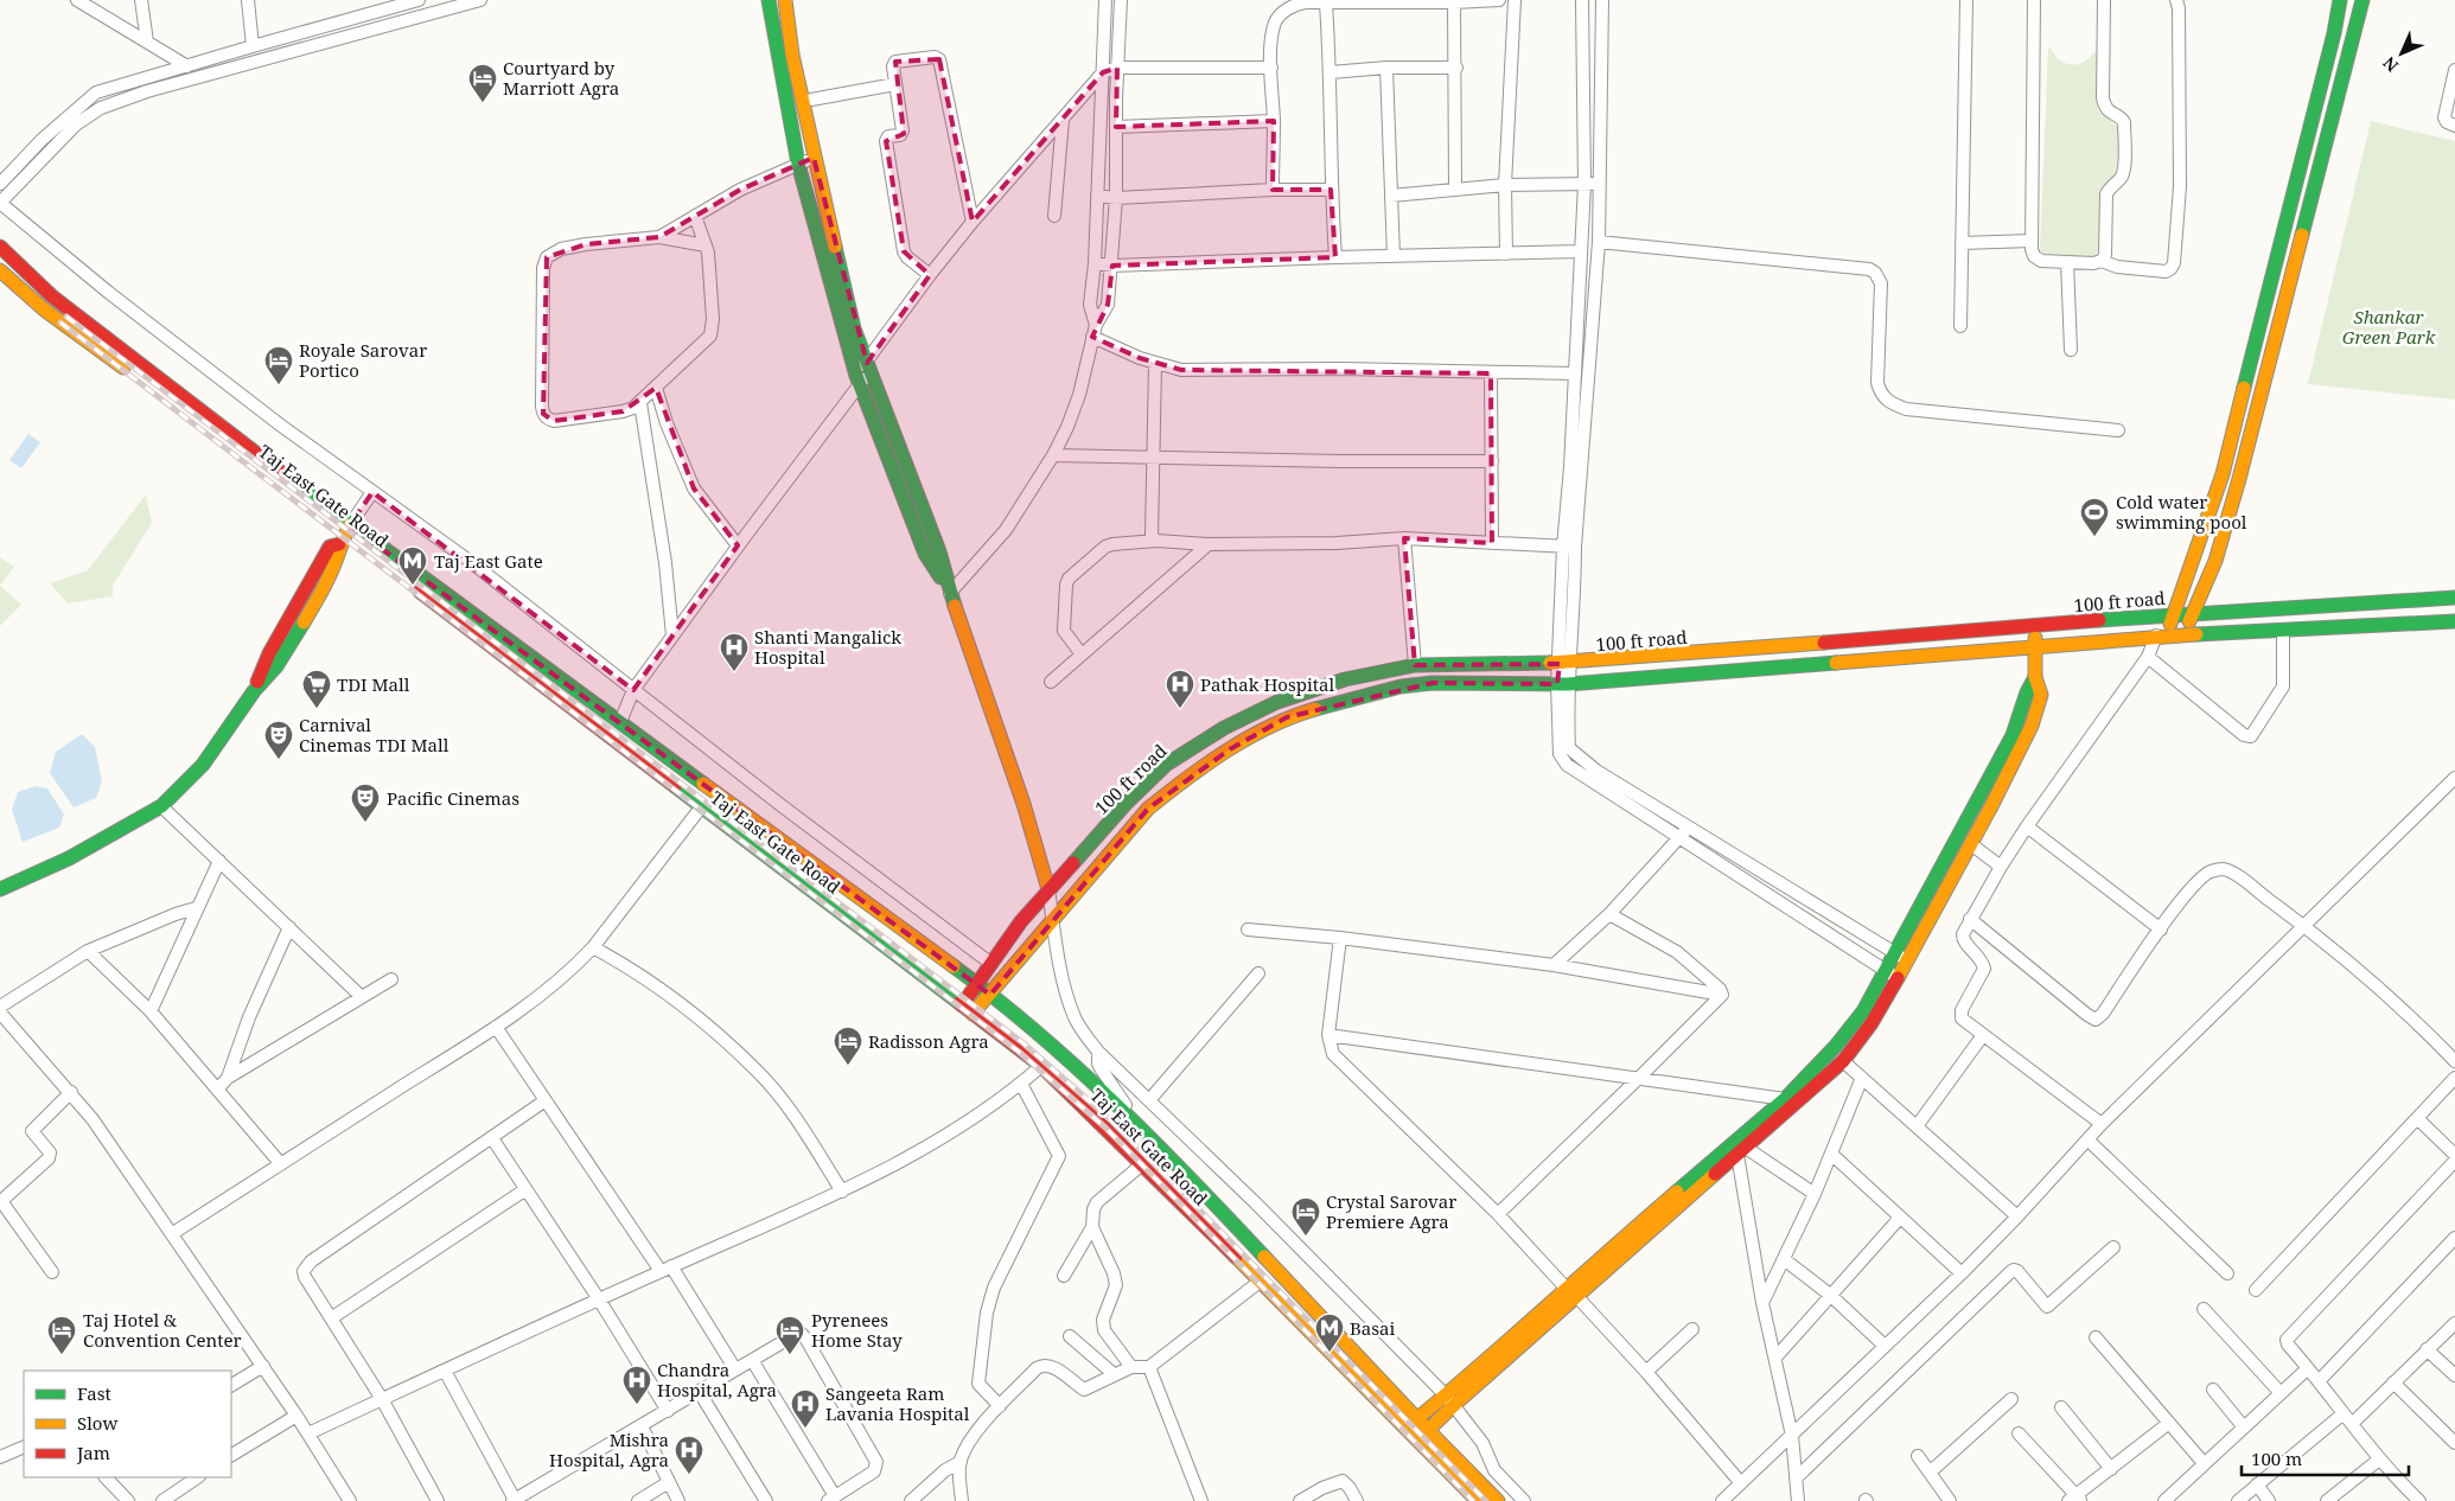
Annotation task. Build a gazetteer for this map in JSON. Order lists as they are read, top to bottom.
{
  "streets": {
    "main road": ["Taj East Gate Road", "100 ft road"]
  },
  "crossings": [
    ["Taj East Gate Road", "100 ft road"]
  ],
  "parks": ["Shankar Green Park"],
  "places": {
    "hotel": [
      "Courtyard by Marriott Agra",
      "Royale Sarovar Portico",
      "Radisson Agra",
      "Crystal Sarovar Premiere Agra",
      "Taj Hotel & Convention Center",
      "Pyrenees Home Stay"
    ],
    "sports": ["Cold water swimming pool"],
    "metro station": ["Taj East Gate", "Basai"],
    "hospital": [
      "Shanti Mangalick Hospital",
      "Pathak Hospital",
      "Chandra Hospital, Agra",
      "Sangeeta Ram Lavania Hospital",
      "Mishra Hospital, Agra"
    ],
    "supermarket": ["TDI Mall"],
    "theatre": ["Carnival Cinemas TDI Mall", "Pacific Cinemas"]
  },
  "legend": ["Fast", "Slow", "Jam"],
  "scale_bar": "100 m",
  "north": "bottom left"
}
